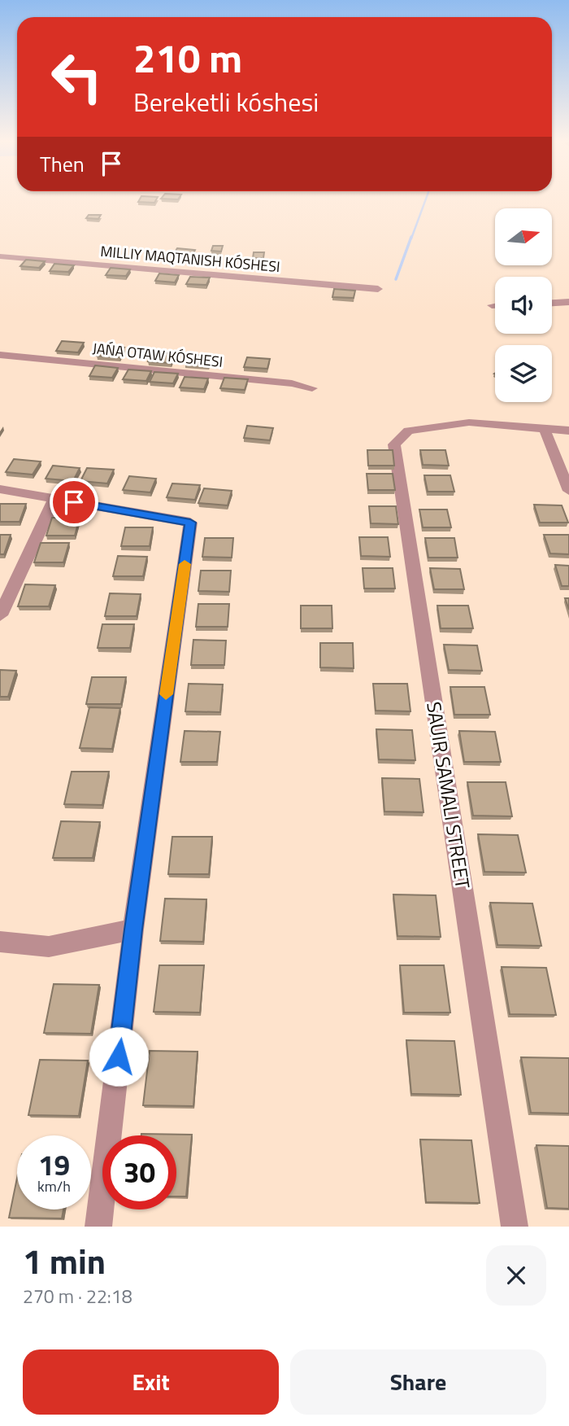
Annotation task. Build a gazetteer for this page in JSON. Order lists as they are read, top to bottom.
{
  "streets": {
    "street": ["JAŃA OTAW KÓSHESI"]
  },
  "north": "right",
  "page": {
    "turn": ["210 m", "Bereketli kóshesi"],
    "then": "Then",
    "speed": "19 km/h",
    "limit": "30",
    "heading": ["1 min", "270 m · 22:18"],
    "buttons": ["Exit", "Share"]
  }
}
